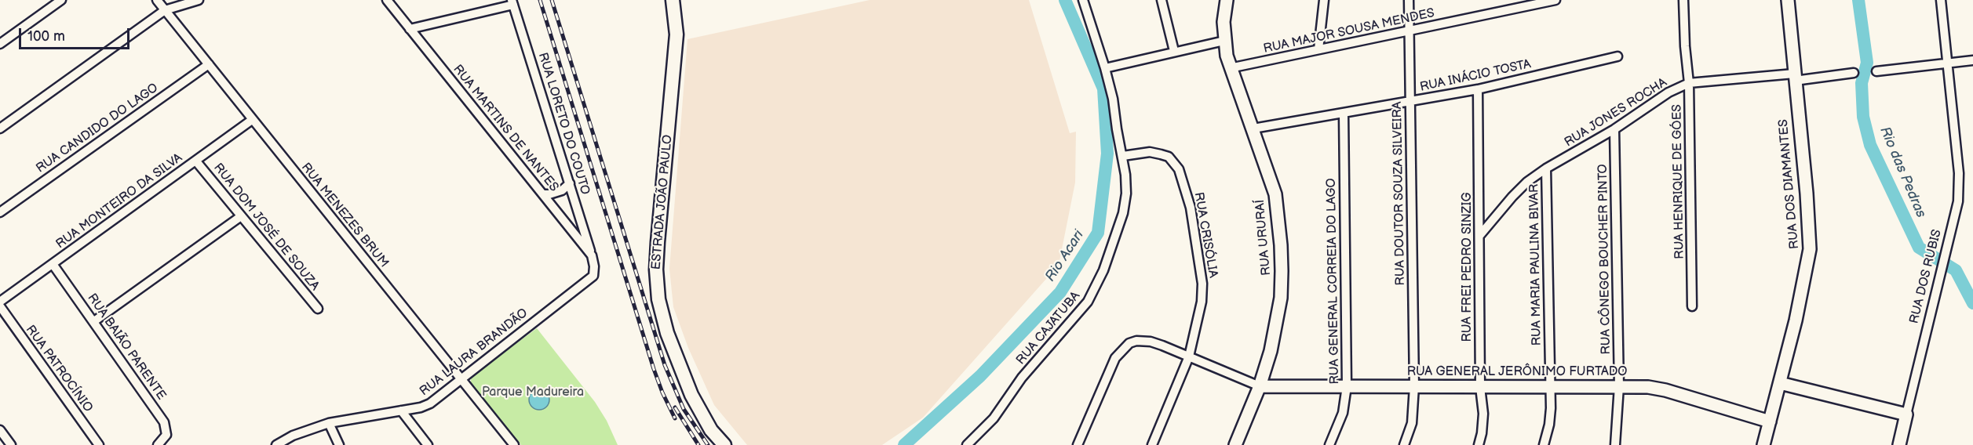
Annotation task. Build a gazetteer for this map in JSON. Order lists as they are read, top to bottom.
{
  "streets": {
    "main road": ["ESTRADA JOÃO PAULO"],
    "street": [
      "RUA MAJOR SOUSA MENDES",
      "RUA INÁCIO TOSTA",
      "RUA JONES ROCHA",
      "RUA LORETO DO COUTO",
      "RUA CANDIDO DO LAGO",
      "RUA MARTINS DE NANTES",
      "RUA HENRIQUE DE GÓES",
      "RUA DOS DIAMANTES",
      "RUA DOUTOR SOUZA SILVEIRA",
      "RUA MONTEIRO DA SILVA",
      "RUA MENEZES BRUM",
      "RUA DOM JOSÉ DE SOUZA",
      "RUA CRISÓLIA",
      "RUA URURAÍ",
      "RUA CÔNEGO BOUCHER PINTO",
      "RUA MARIA PAULINA BIVAR",
      "RUA FREI PEDRO SINZIG",
      "RUA DOS RUBIS",
      "RUA GENERAL CORREIA DO LAGO",
      "RUA CAJATUBA",
      "RUA BAIÃO PARENTE",
      "RUA LAURA BRANDÃO",
      "RUA PATROCÍNIO",
      "RUA GENERAL JERÔNIMO FURTADO"
    ]
  },
  "crossings": [
    ["RUA MAJOR SOUSA MENDES", "RUA DOUTOR SOUZA SILVEIRA"],
    ["RUA MAJOR SOUSA MENDES", "RUA URURAÍ"],
    ["RUA INÁCIO TOSTA", "RUA DOUTOR SOUZA SILVEIRA"],
    ["RUA INÁCIO TOSTA", "RUA URURAÍ"],
    ["RUA INÁCIO TOSTA", "RUA FREI PEDRO SINZIG"],
    ["RUA INÁCIO TOSTA", "RUA GENERAL CORREIA DO LAGO"],
    ["RUA JONES ROCHA", "RUA HENRIQUE DE GÓES"],
    ["RUA JONES ROCHA", "RUA DOS DIAMANTES"],
    ["RUA JONES ROCHA", "RUA CÔNEGO BOUCHER PINTO"],
    ["RUA JONES ROCHA", "RUA MARIA PAULINA BIVAR"],
    ["RUA JONES ROCHA", "RUA FREI PEDRO SINZIG"],
    ["RUA LORETO DO COUTO", "RUA MARTINS DE NANTES"],
    ["RUA LORETO DO COUTO", "RUA LAURA BRANDÃO"],
    ["RUA CANDIDO DO LAGO", "RUA MENEZES BRUM"],
    ["RUA MARTINS DE NANTES", "RUA LAURA BRANDÃO"],
    ["RUA DOS DIAMANTES", "RUA GENERAL JERÔNIMO FURTADO"],
    ["RUA DOUTOR SOUZA SILVEIRA", "RUA GENERAL JERÔNIMO FURTADO"],
    ["RUA MONTEIRO DA SILVA", "RUA MENEZES BRUM"],
    ["RUA MONTEIRO DA SILVA", "RUA DOM JOSÉ DE SOUZA"],
    ["RUA MONTEIRO DA SILVA", "RUA BAIÃO PARENTE"],
    ["RUA MENEZES BRUM", "RUA LAURA BRANDÃO"],
    ["RUA CRISÓLIA", "RUA CAJATUBA"],
    ["RUA URURAÍ", "RUA GENERAL JERÔNIMO FURTADO"],
    ["RUA CÔNEGO BOUCHER PINTO", "RUA GENERAL JERÔNIMO FURTADO"],
    ["RUA MARIA PAULINA BIVAR", "RUA GENERAL JERÔNIMO FURTADO"],
    ["RUA FREI PEDRO SINZIG", "RUA GENERAL JERÔNIMO FURTADO"],
    ["RUA GENERAL CORREIA DO LAGO", "RUA GENERAL JERÔNIMO FURTADO"]
  ],
  "water": ["Rio das Pedras", "Rio Acari"],
  "parks": ["Parque Madureira"],
  "scale_bar": "100 m"
}
